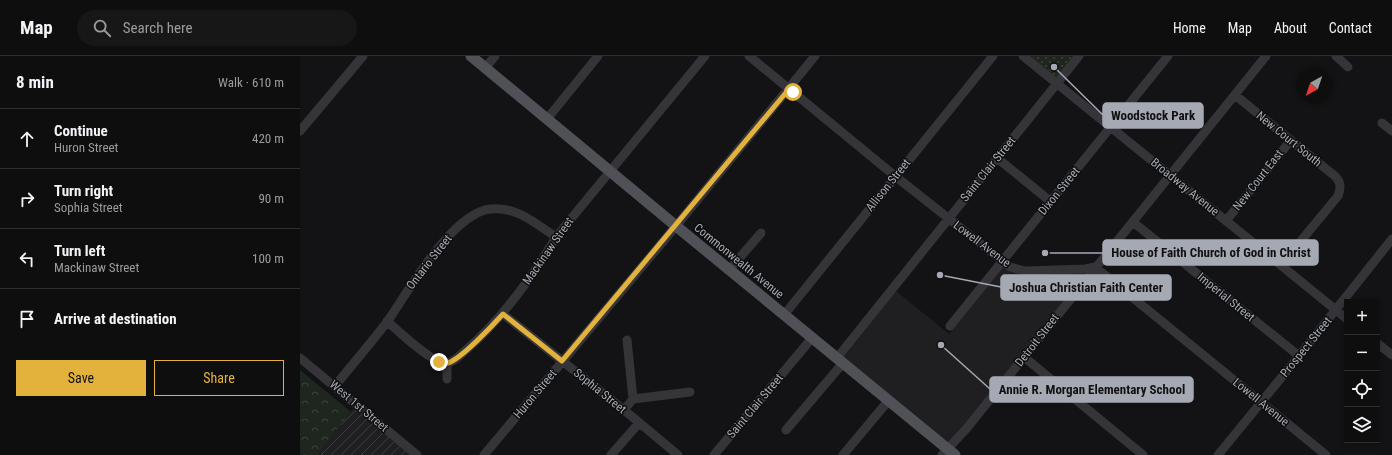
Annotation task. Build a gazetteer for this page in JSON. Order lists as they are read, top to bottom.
{
  "streets": {
    "main road": ["Commonwealth Avenue"],
    "street": [
      "New Court South",
      "Saint Clair Street",
      "New Court East",
      "Allison Street",
      "Broadway Avenue",
      "Dixon Street",
      "Lowell Avenue",
      "Mackinaw Street",
      "Ontario Street",
      "Imperial Street",
      "Detroit Street",
      "Prospect Street",
      "Sophia Street",
      "Huron Street",
      "West 1st Street"
    ]
  },
  "crossings": [
    ["New Court South", "New Court East"],
    ["New Court South", "Broadway Avenue"],
    ["New Court South", "Detroit Street"],
    ["Saint Clair Street", "Broadway Avenue"],
    ["Saint Clair Street", "Lowell Avenue"],
    ["Saint Clair Street", "Commonwealth Avenue"],
    ["New Court East", "Broadway Avenue"],
    ["Allison Street", "Lowell Avenue"],
    ["Allison Street", "Commonwealth Avenue"],
    ["Broadway Avenue", "Dixon Street"],
    ["Broadway Avenue", "Detroit Street"],
    ["Broadway Avenue", "Prospect Street"],
    ["Dixon Street", "Lowell Avenue"],
    ["Lowell Avenue", "Detroit Street"],
    ["Lowell Avenue", "Prospect Street"],
    ["Lowell Avenue", "Huron Street"],
    ["Mackinaw Street", "Commonwealth Avenue"],
    ["Mackinaw Street", "Ontario Street"],
    ["Mackinaw Street", "Sophia Street"],
    ["Commonwealth Avenue", "Detroit Street"],
    ["Commonwealth Avenue", "Huron Street"],
    ["Ontario Street", "West 1st Street"],
    ["Imperial Street", "Detroit Street"],
    ["Imperial Street", "Prospect Street"],
    ["Sophia Street", "Huron Street"]
  ],
  "places": [
    "Woodstock Park",
    "House of Faith Church of God in Christ",
    "Joshua Christian Faith Center",
    "Annie R. Morgan Elementary School"
  ],
  "north": "bottom left",
  "page": {
    "header": "Map",
    "search": "Search here",
    "nav": [
      "Home",
      "Map",
      "About",
      "Contact"
    ],
    "heading": ["8 min", "Walk · 610 m"],
    "list": [
      ["Continue", "Huron Street", "420 m"],
      ["Turn right", "Sophia Street", "90 m"],
      ["Turn left", "Mackinaw Street", "100 m"],
      "Arrive at destination"
    ],
    "map_buttons": ["+", "−"],
    "buttons": ["Save", "Share"]
  }
}
